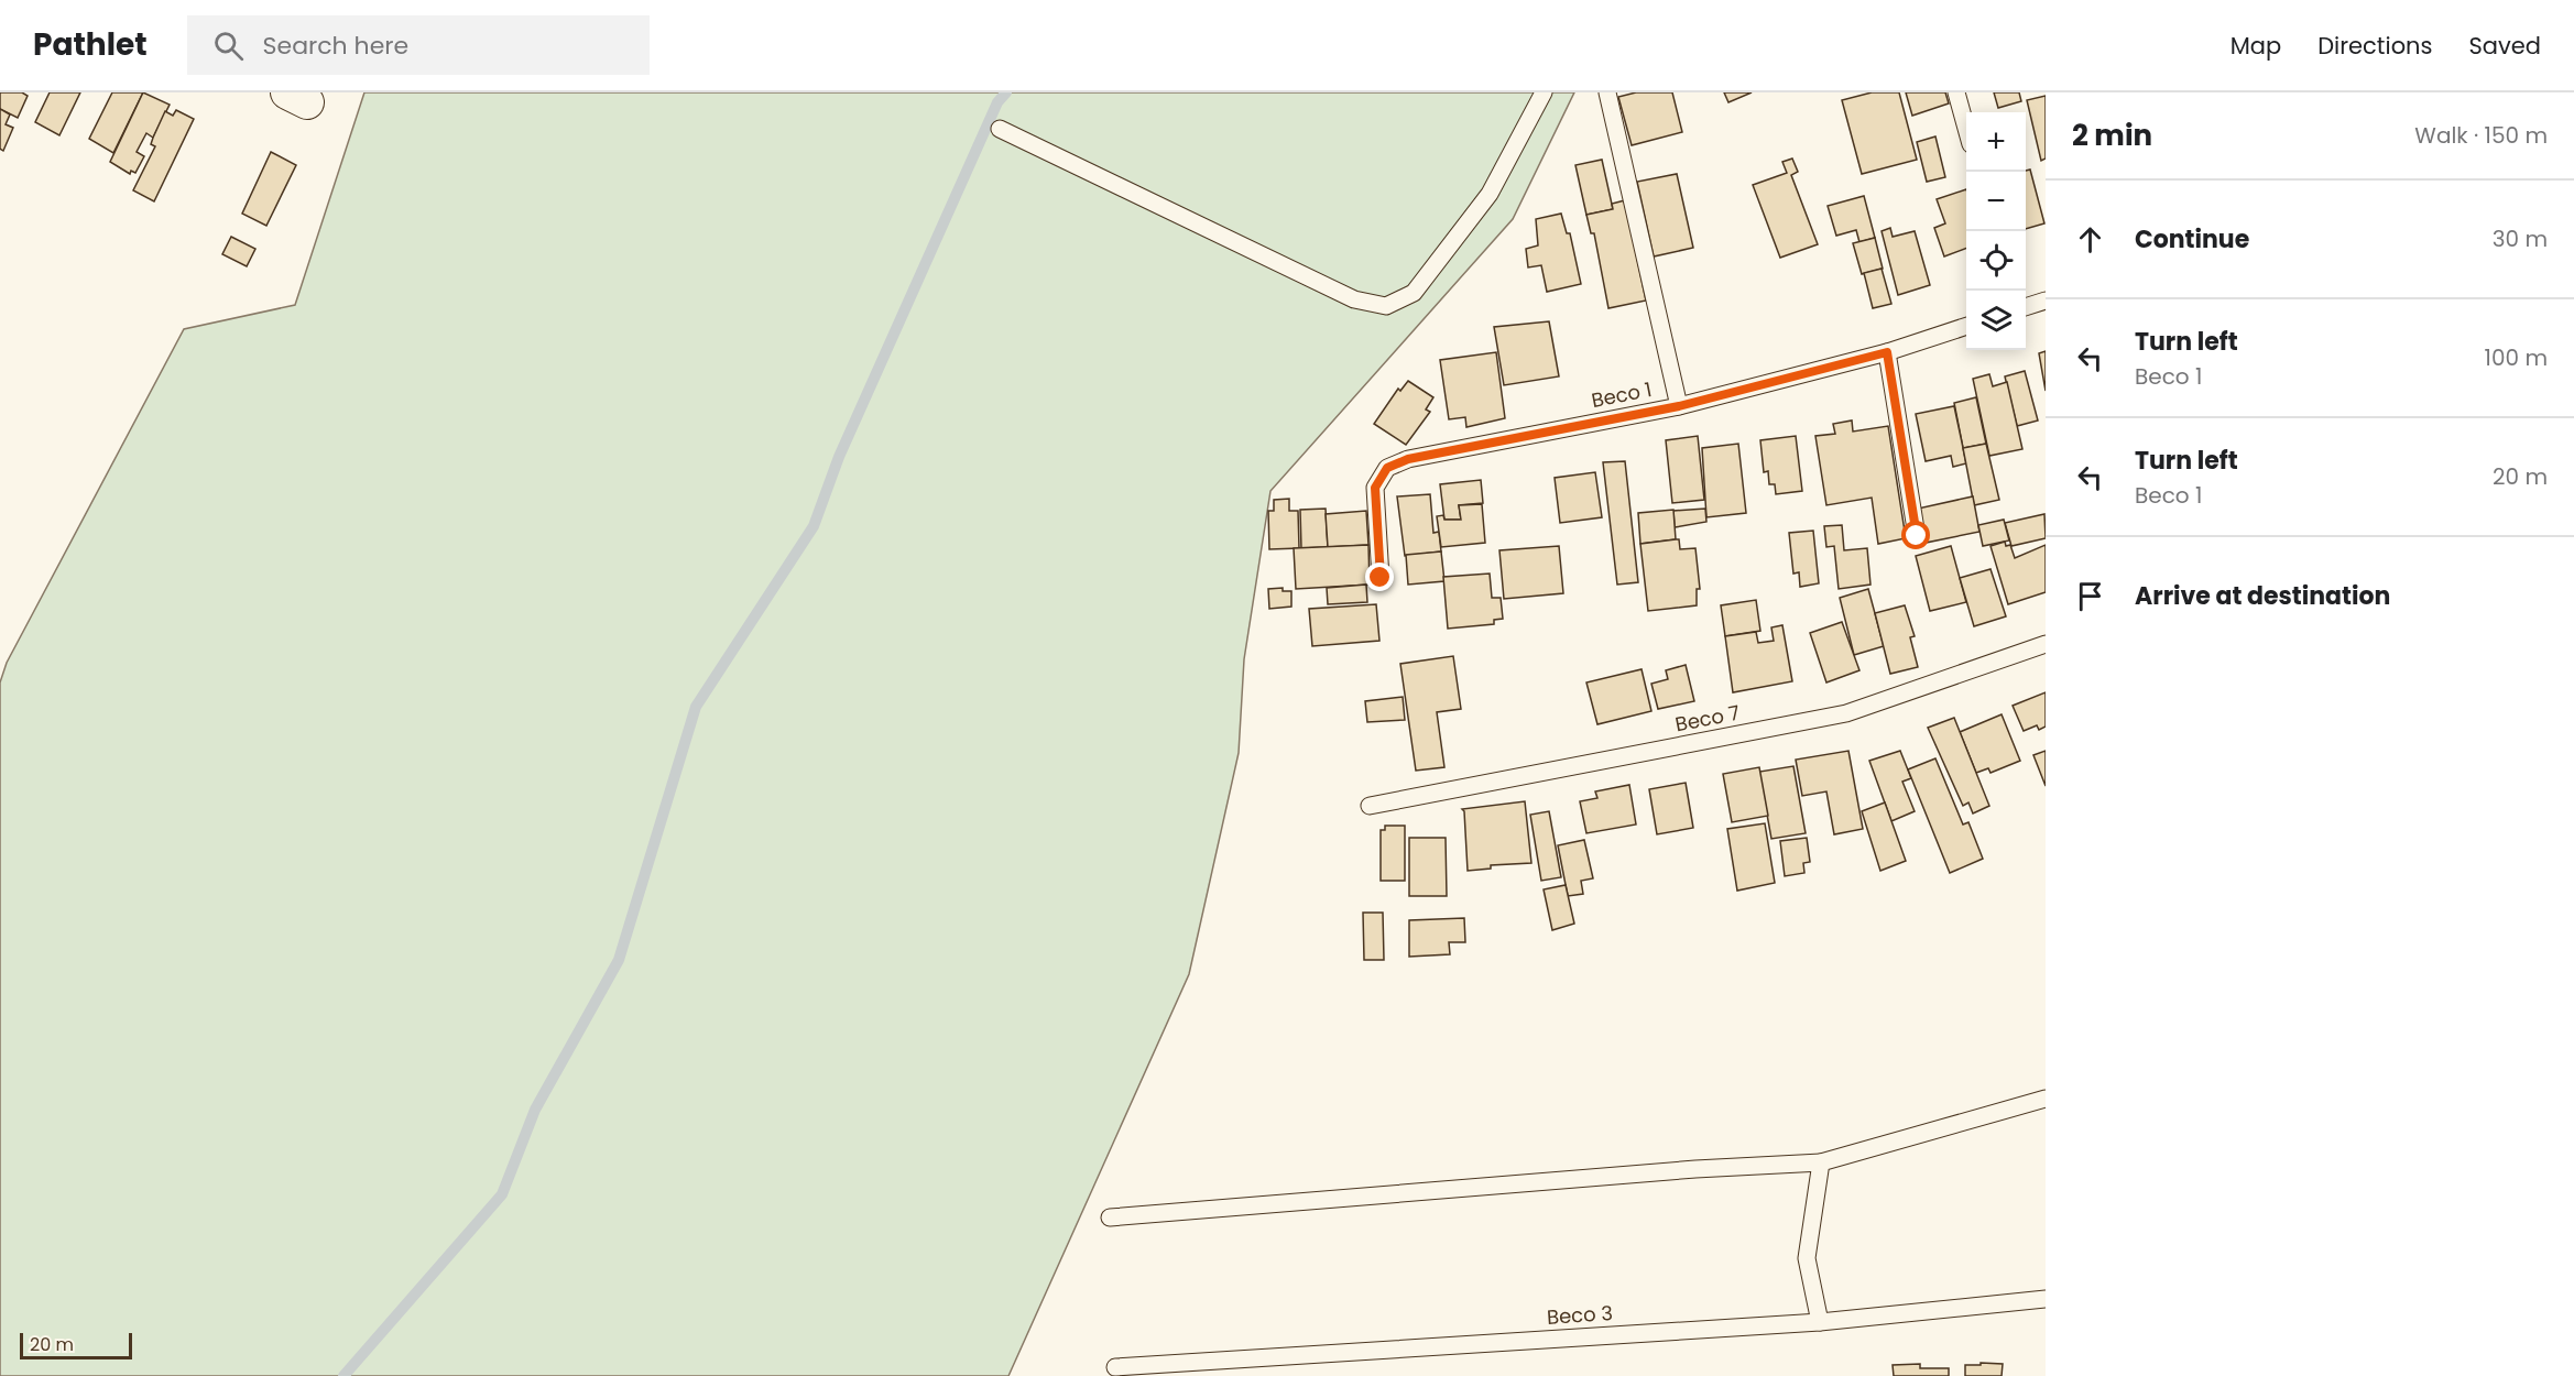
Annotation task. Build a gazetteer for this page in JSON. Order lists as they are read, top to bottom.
{
  "streets": {
    "lane": ["Beco 1", "Beco 7", "Beco 3"]
  },
  "scale_bar": "20 m",
  "page": {
    "header": "Pathlet",
    "search": "Search here",
    "nav": ["Map", "Directions", "Saved"],
    "heading": ["2 min", "Walk · 150 m"],
    "map_buttons": ["+", "−"],
    "list": [
      ["Continue", "30 m"],
      ["Turn left", "Beco 1", "100 m"],
      ["Turn left", "Beco 1", "20 m"],
      "Arrive at destination"
    ],
    "scale": "20 m"
  }
}
